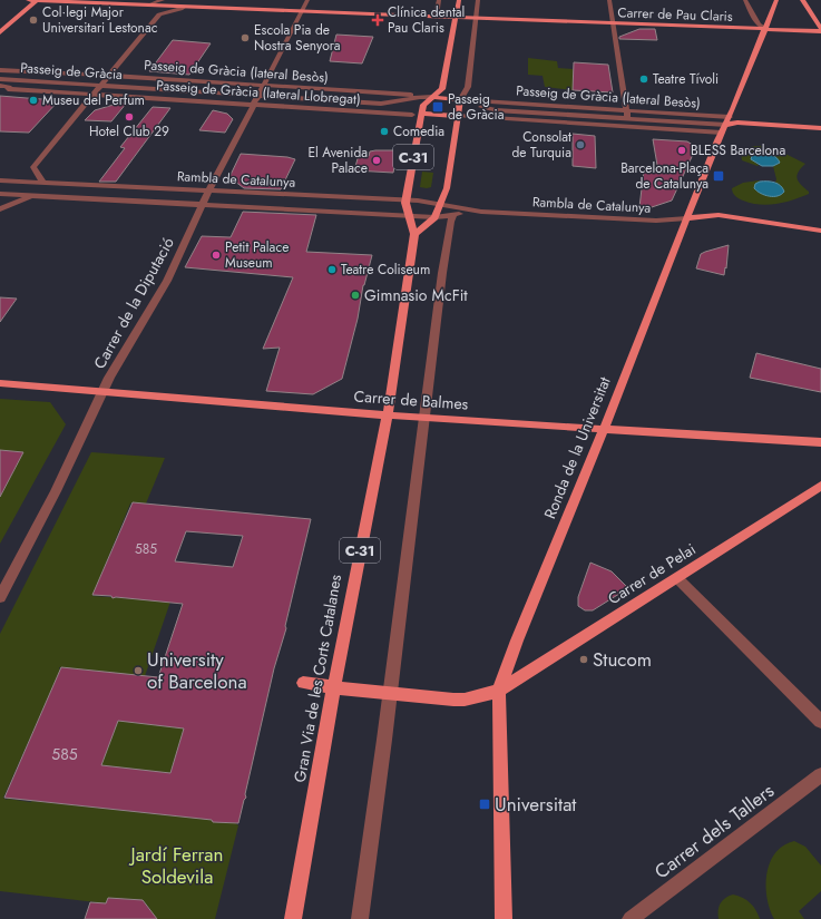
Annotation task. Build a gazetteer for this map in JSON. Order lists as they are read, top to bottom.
{
  "streets": {
    "main road": [
      "Carrer de Pau Claris",
      "Passeig de Gràcia",
      "C-31",
      "Carrer de Balmes",
      "Ronda de la Universitat",
      "Carrer de Pelai",
      "Gran Via de les Corts Catalanes"
    ],
    "street": [
      "Passeig de Gràcia (lateral Besòs)",
      "Passeig de Gràcia (lateral Llobregat)",
      "Rambla de Catalunya",
      "Carrer de la Diputació",
      "Carrer dels Tallers"
    ]
  },
  "crossings": [
    ["Carrer de Pau Claris", "Carrer de la Diputació"],
    ["Carrer de Pau Claris", "Ronda de la Universitat"],
    ["Passeig de Gràcia", "Passeig de Gràcia (lateral Besòs)"],
    ["Passeig de Gràcia", "C-31"],
    ["Passeig de Gràcia", "Carrer de la Diputació"],
    ["Passeig de Gràcia", "Ronda de la Universitat"],
    ["Passeig de Gràcia", "Gran Via de les Corts Catalanes"],
    ["Passeig de Gràcia (lateral Besòs)", "C-31"],
    ["Passeig de Gràcia (lateral Besòs)", "Carrer de la Diputació"],
    ["Passeig de Gràcia (lateral Besòs)", "Ronda de la Universitat"],
    ["Passeig de Gràcia (lateral Llobregat)", "Carrer de la Diputació"],
    ["C-31", "Rambla de Catalunya"],
    ["C-31", "Gran Via de les Corts Catalanes"],
    ["Rambla de Catalunya", "Carrer de la Diputació"],
    ["Rambla de Catalunya", "Ronda de la Universitat"],
    ["Rambla de Catalunya", "Gran Via de les Corts Catalanes"],
    ["Carrer de la Diputació", "Carrer de Balmes"],
    ["Carrer de Balmes", "Ronda de la Universitat"],
    ["Carrer de Balmes", "Gran Via de les Corts Catalanes"],
    ["Ronda de la Universitat", "Carrer de Pelai"],
    ["Carrer de Pelai", "Gran Via de les Corts Catalanes"]
  ],
  "parks": ["Jardí Ferran Soldevila"],
  "places": {
    "other": [
      "Col·legi Major Universitari Lestonac",
      "Escola Pia de Nostra Senyora",
      "Teatre Tívoli",
      "Museu del Perfum",
      "Hotel Club 29",
      "Comedia",
      "Consolat de Turquia",
      "BLESS Barcelona",
      "El Avenida Palace",
      "Petit Palace Museum",
      "Teatre Coliseum",
      "Gimnasio McFit",
      "Stucom",
      "University of Barcelona"
    ],
    "health": ["Clínica dental Pau Claris"],
    "transit": ["Passeig de Gràcia", "Barcelona-Plaça de Catalunya", "Universitat"]
  },
  "house_numbers": ["585", "585"]
}
